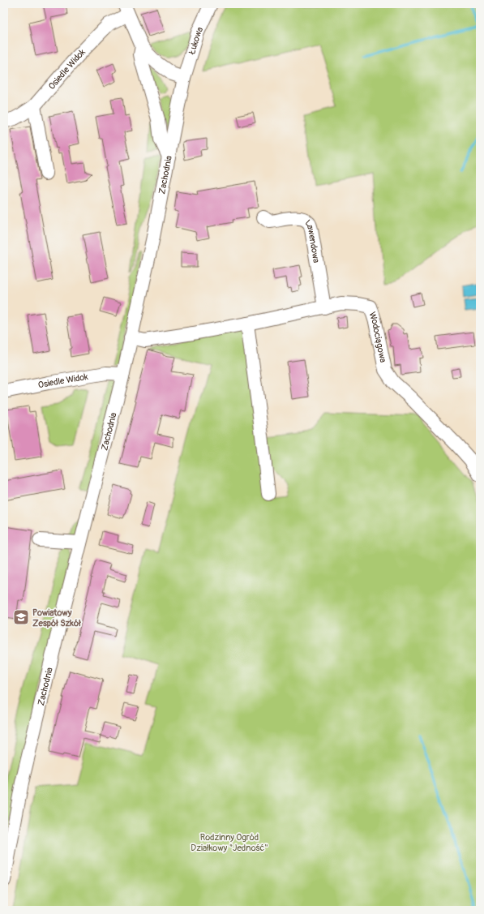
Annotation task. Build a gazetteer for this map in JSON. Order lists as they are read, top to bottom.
{
  "streets": {
    "street": [
      "Łukowa",
      "Osiedle Widok",
      "Zachodnia",
      "Lawendowa",
      "Wodociągowa"
    ]
  },
  "crossings": [
    ["Łukowa", "Zachodnia"],
    ["Osiedle Widok", "Zachodnia"],
    ["Zachodnia", "Wodociągowa"],
    ["Lawendowa", "Wodociągowa"]
  ],
  "parks": ["Rodzinny Ogród Działkowy \"Jedność\""],
  "places": {
    "school or university": ["Powiatowy Zespół Szkół"]
  }
}
